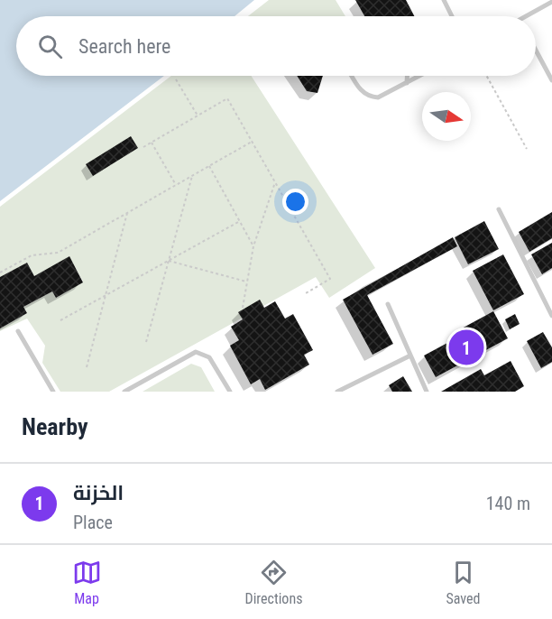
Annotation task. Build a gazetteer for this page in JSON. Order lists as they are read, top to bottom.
{
  "north": "right",
  "page": {
    "search": "Search here",
    "pins": "1",
    "heading": "Nearby",
    "list": [
      {
        "mark": "1",
        "name": "الخزنة",
        "note": "Place",
        "value": "140 m"
      }
    ],
    "nav": ["Map", "Directions", "Saved"]
  }
}
